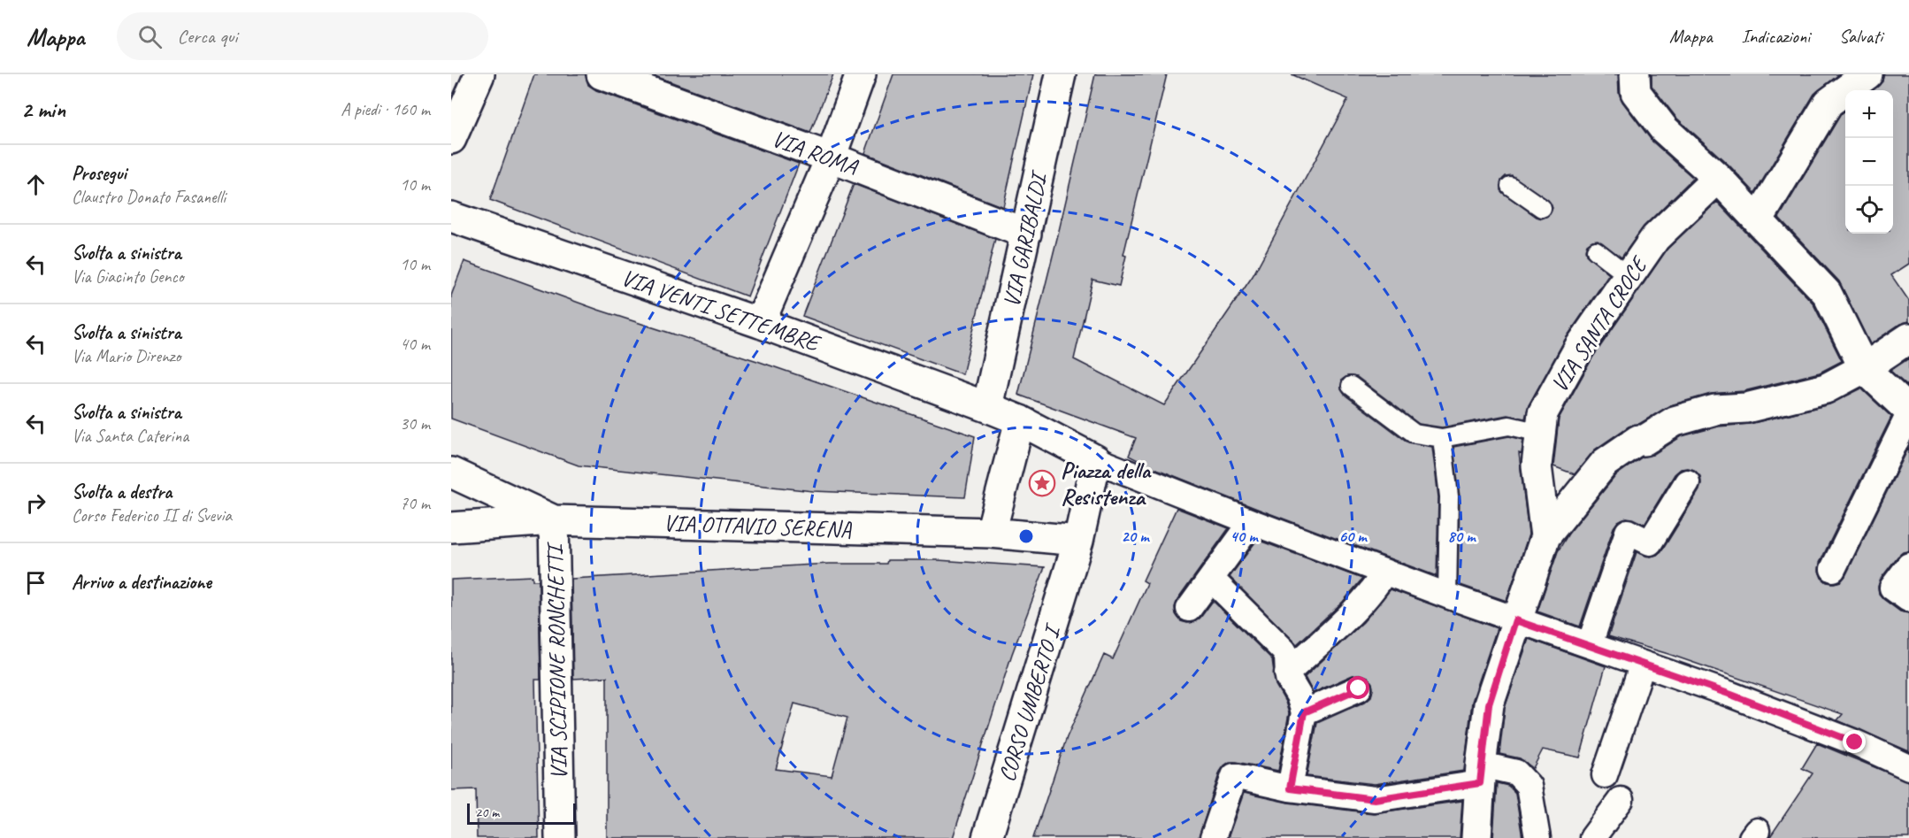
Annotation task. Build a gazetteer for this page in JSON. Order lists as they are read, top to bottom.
{
  "streets": {
    "street": [
      "VIA ROMA",
      "VIA GARIBALDI",
      "VIA VENTI SETTEMBRE",
      "VIA SANTA CROCE",
      "VIA OTTAVIO SERENA",
      "VIA SCIPIONE RONCHETTI",
      "CORSO UMBERTO I"
    ]
  },
  "crossings": [
    ["VIA ROMA", "VIA GARIBALDI"],
    ["VIA GARIBALDI", "VIA VENTI SETTEMBRE"],
    ["VIA OTTAVIO SERENA", "VIA SCIPIONE RONCHETTI"]
  ],
  "places": {
    "place": ["Piazza della Resistenza"]
  },
  "scale_bar": "20 m",
  "page": {
    "header": "Mappa",
    "search": "Cerca qui",
    "nav": ["Mappa", "Indicazioni", "Salvati"],
    "heading": ["2 min", "A piedi · 160 m"],
    "map_buttons": ["+", "−"],
    "list": [
      ["Prosegui", "Claustro Donato Fasanelli", "10 m"],
      ["Svolta a sinistra", "Via Giacinto Genco", "10 m"],
      ["Svolta a sinistra", "Via Mario Direnzo", "40 m"],
      ["Svolta a sinistra", "Via Santa Caterina", "30 m"],
      ["Svolta a destra", "Corso Federico II di Svevia", "70 m"],
      "Arrivo a destinazione"
    ],
    "scale": "20 m"
  },
  "rings": [
    "20 m",
    "40 m",
    "60 m",
    "80 m"
  ]
}
